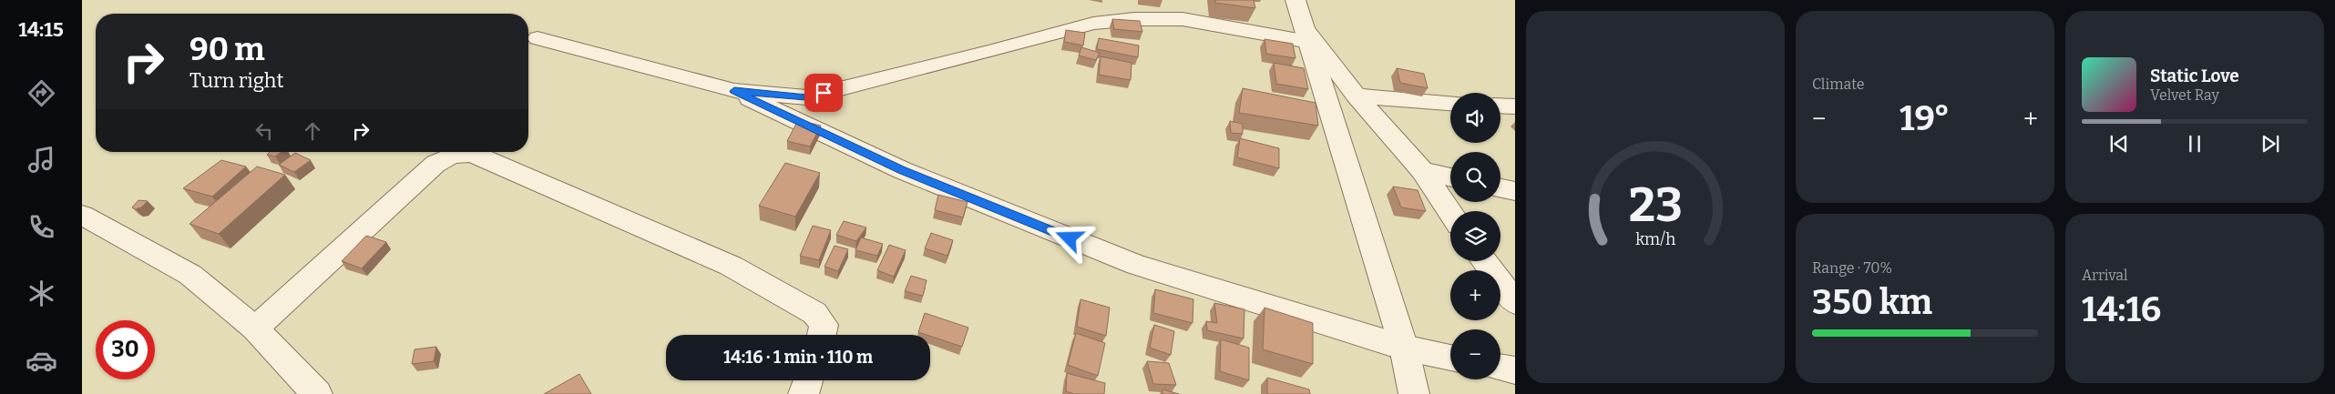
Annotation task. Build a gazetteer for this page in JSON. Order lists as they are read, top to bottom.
{
  "page": {
    "tabs": "14:15",
    "tile": [
      "Climate",
      ["Range · 70%", "350 km"],
      ["Arrival", "14:16"]
    ],
    "turn": ["90 m", "Turn right"],
    "song": ["Static Love", "Velvet Ray"],
    "map_buttons": ["+", "−"],
    "heat": ["−", "19°", "+"],
    "limit": "30",
    "trip": "14:16 · 1 min · 110 m",
    "gauge": ["23", "km/h"]
  }
}
